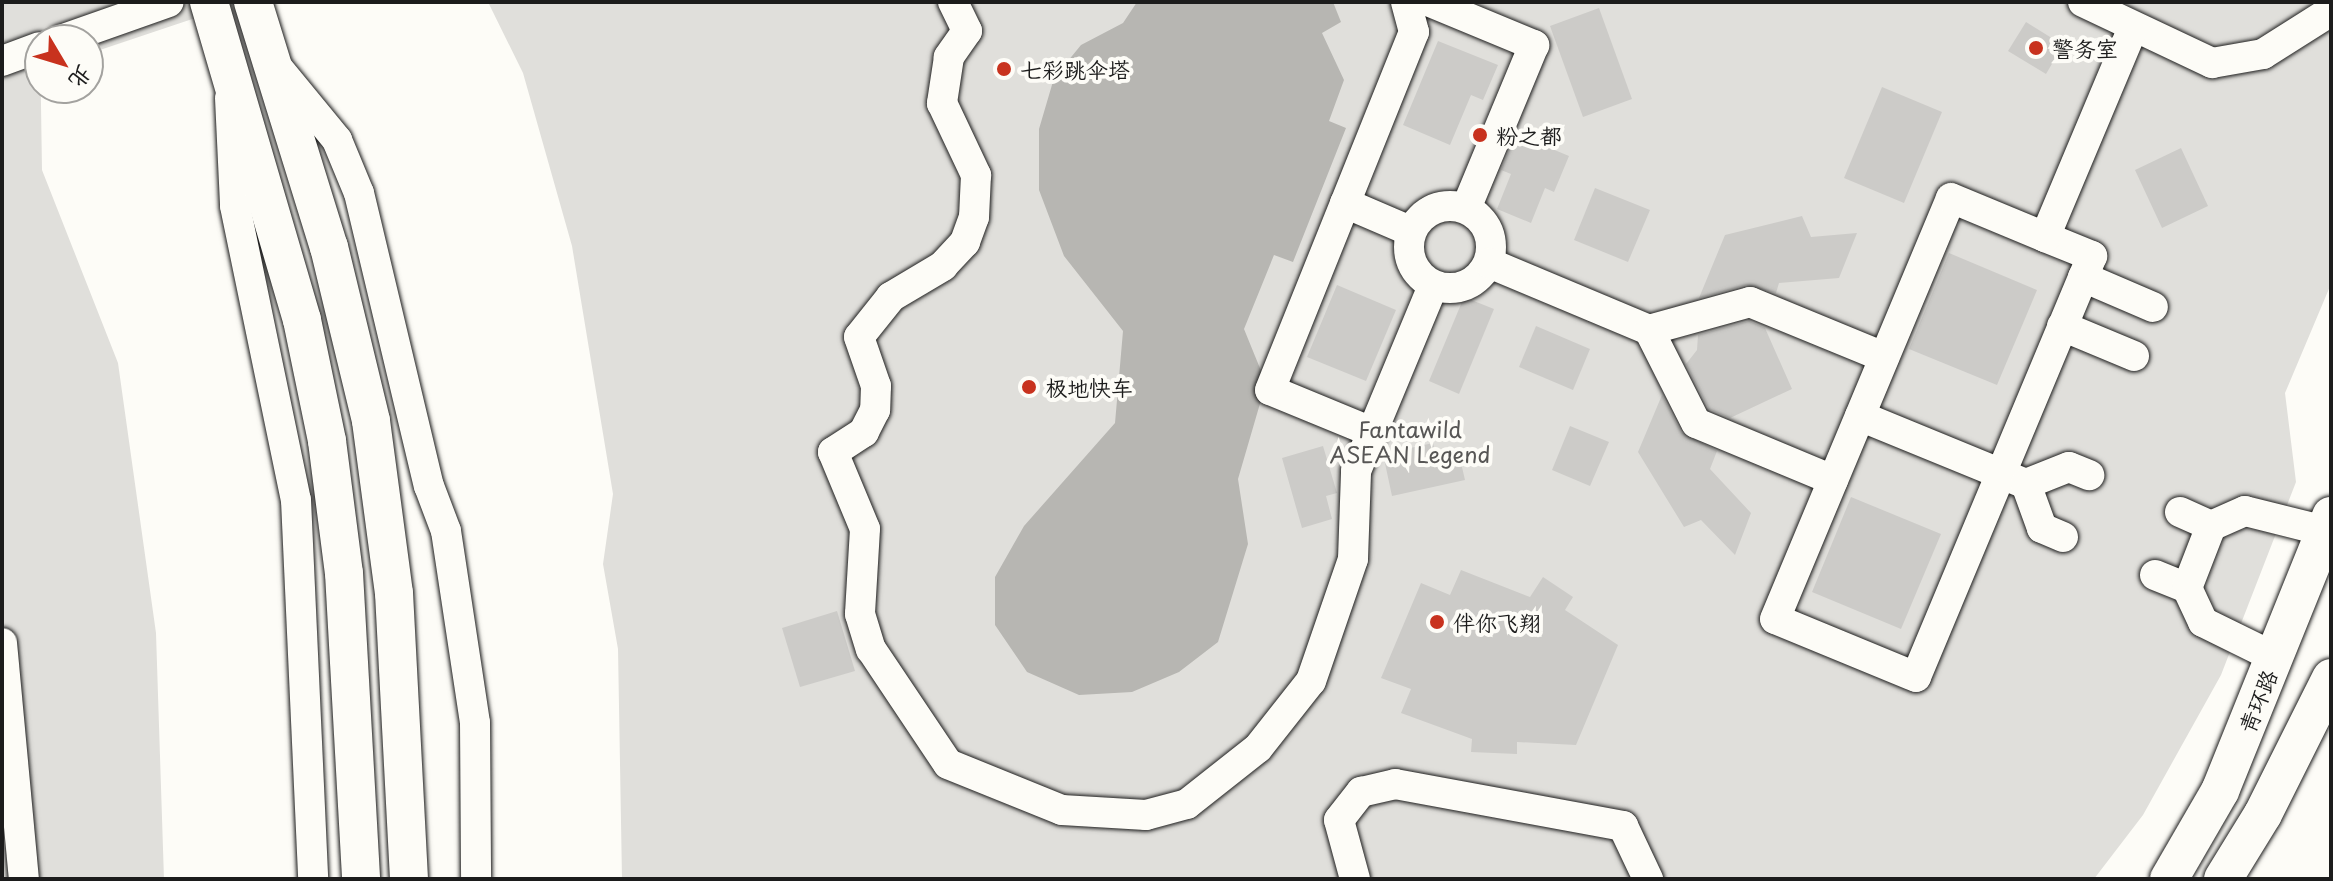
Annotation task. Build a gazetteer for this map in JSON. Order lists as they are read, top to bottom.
{
  "streets": {
    "main road": ["青环路"]
  },
  "parks": ["Fantawild ASEAN Legend"],
  "places": [
    "警务室",
    "七彩跳伞塔",
    "粉之都",
    "极地快车",
    "伴你飞翔"
  ],
  "north": "bottom right"
}
